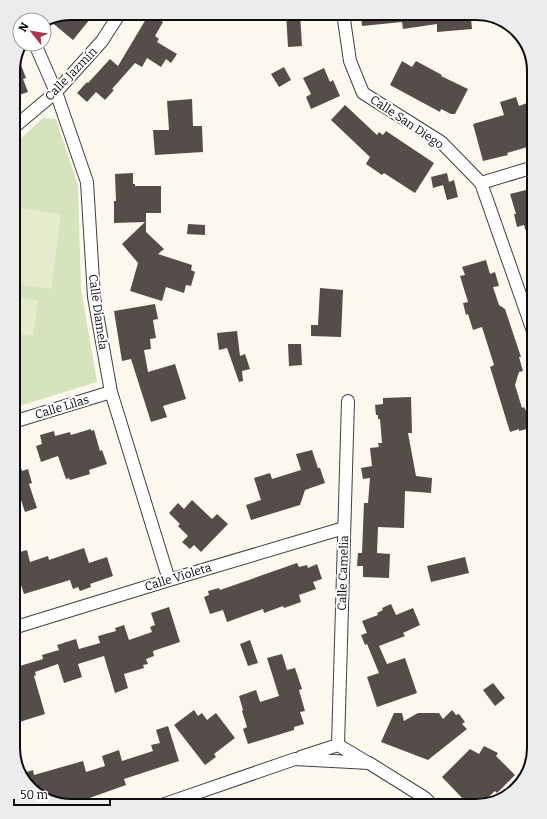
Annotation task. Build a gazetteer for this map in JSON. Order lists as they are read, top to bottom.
{
  "streets": {
    "street": [
      "Calle Jazmín",
      "Calle San Diego",
      "Calle Diamela",
      "Calle Lilas",
      "Calle Camelia",
      "Calle Violeta"
    ]
  },
  "crossings": [
    ["Calle Jazmín", "Calle Diamela"],
    ["Calle Diamela", "Calle Lilas"],
    ["Calle Diamela", "Calle Violeta"],
    ["Calle Camelia", "Calle Violeta"]
  ],
  "scale_bar": "50 m",
  "north": "top left"
}
